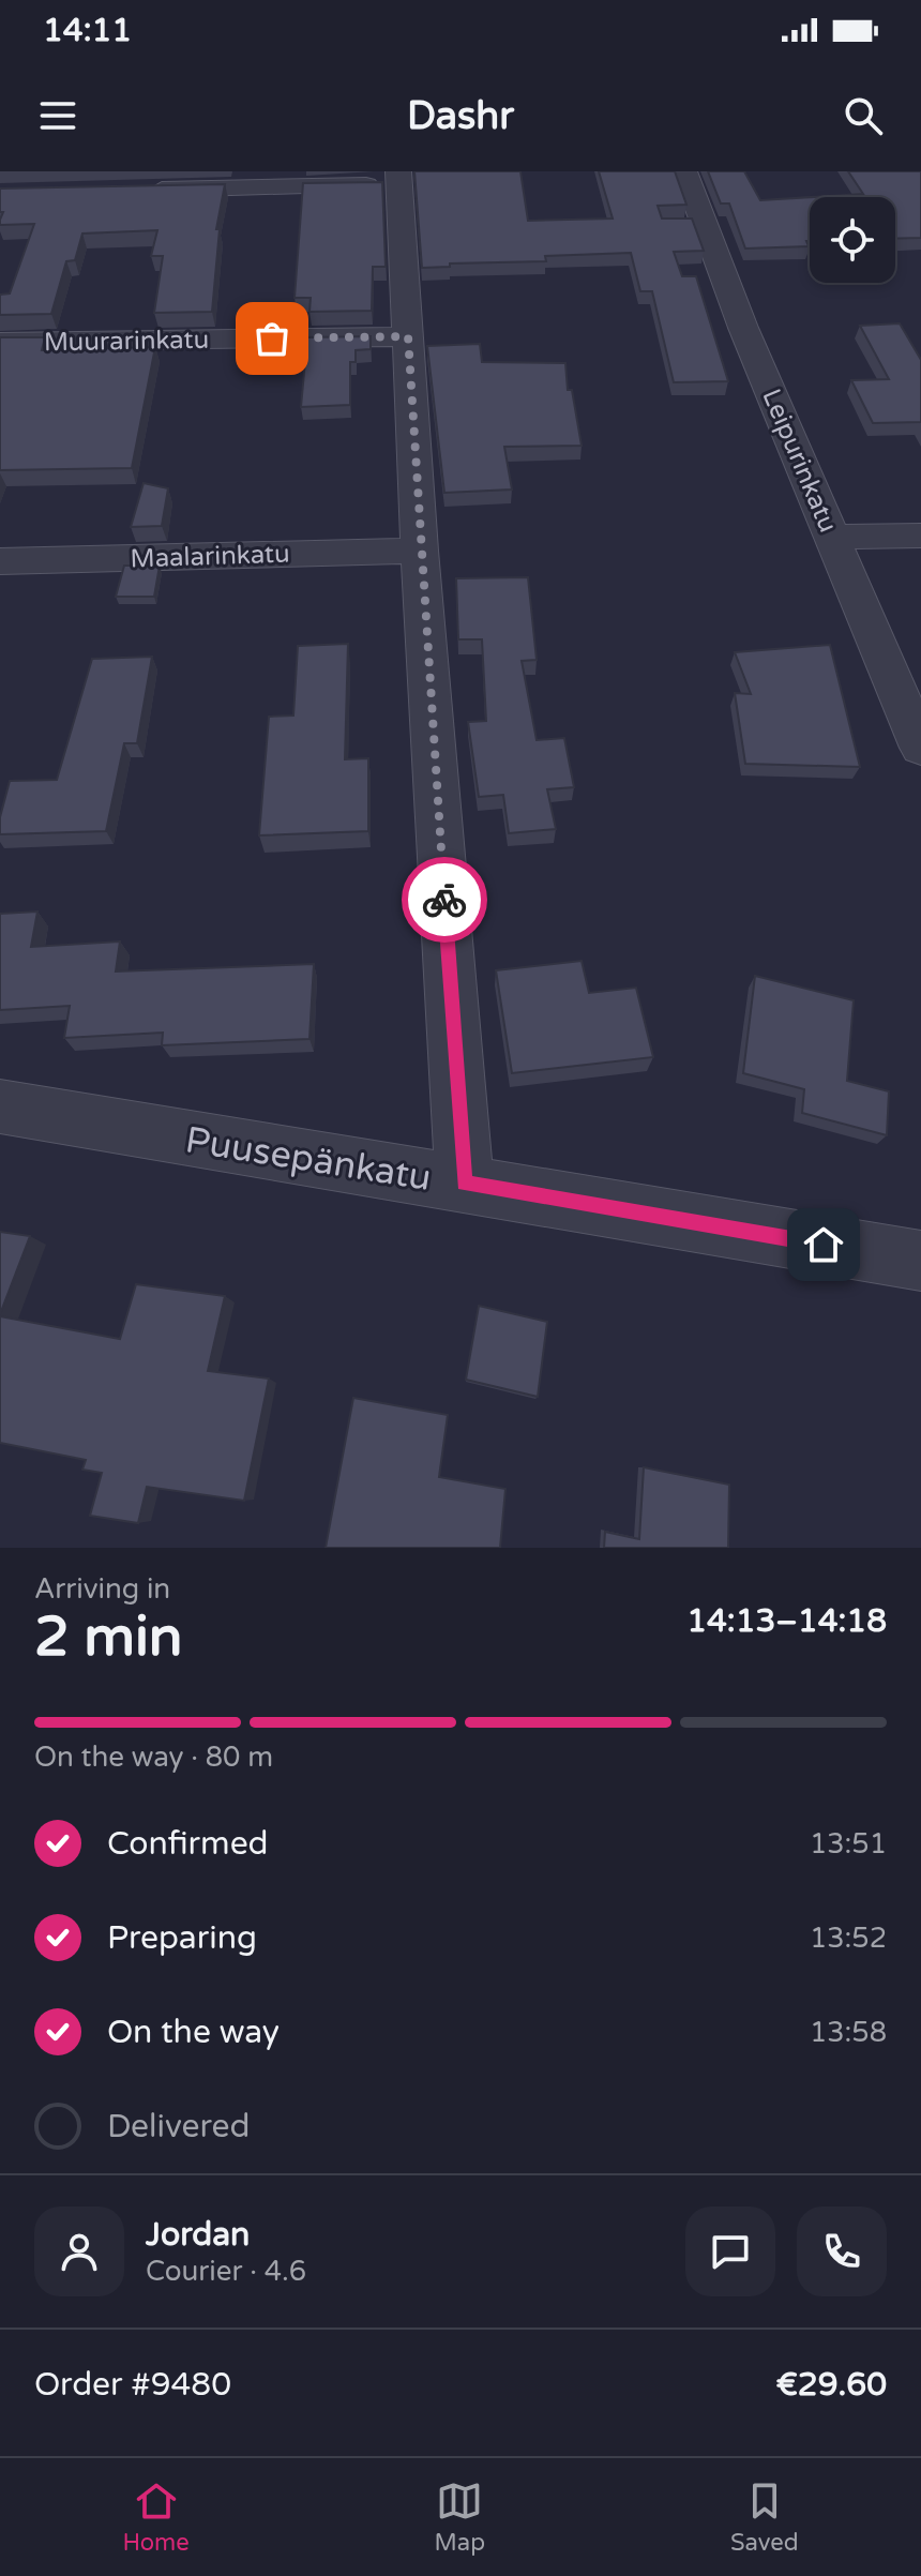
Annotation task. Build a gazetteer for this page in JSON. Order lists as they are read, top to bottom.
{
  "streets": {
    "street": [
      "Muurarinkatu",
      "Leipurinkatu",
      "Maalarinkatu",
      "Puusepänkatu"
    ]
  },
  "page": {
    "status": "14:11",
    "header": "Dashr",
    "heading": ["2 min", "Arriving in", "14:13–14:18"],
    "panel": [
      "Jordan",
      "Courier · 4.6",
      "Order #9480",
      "€29.60"
    ],
    "bar": "On the way · 80 m",
    "list": [
      ["Confirmed", "13:51"],
      ["Preparing", "13:52"],
      ["On the way", "13:58"],
      "Delivered"
    ],
    "tabs": ["Home", "Map", "Saved"]
  }
}
